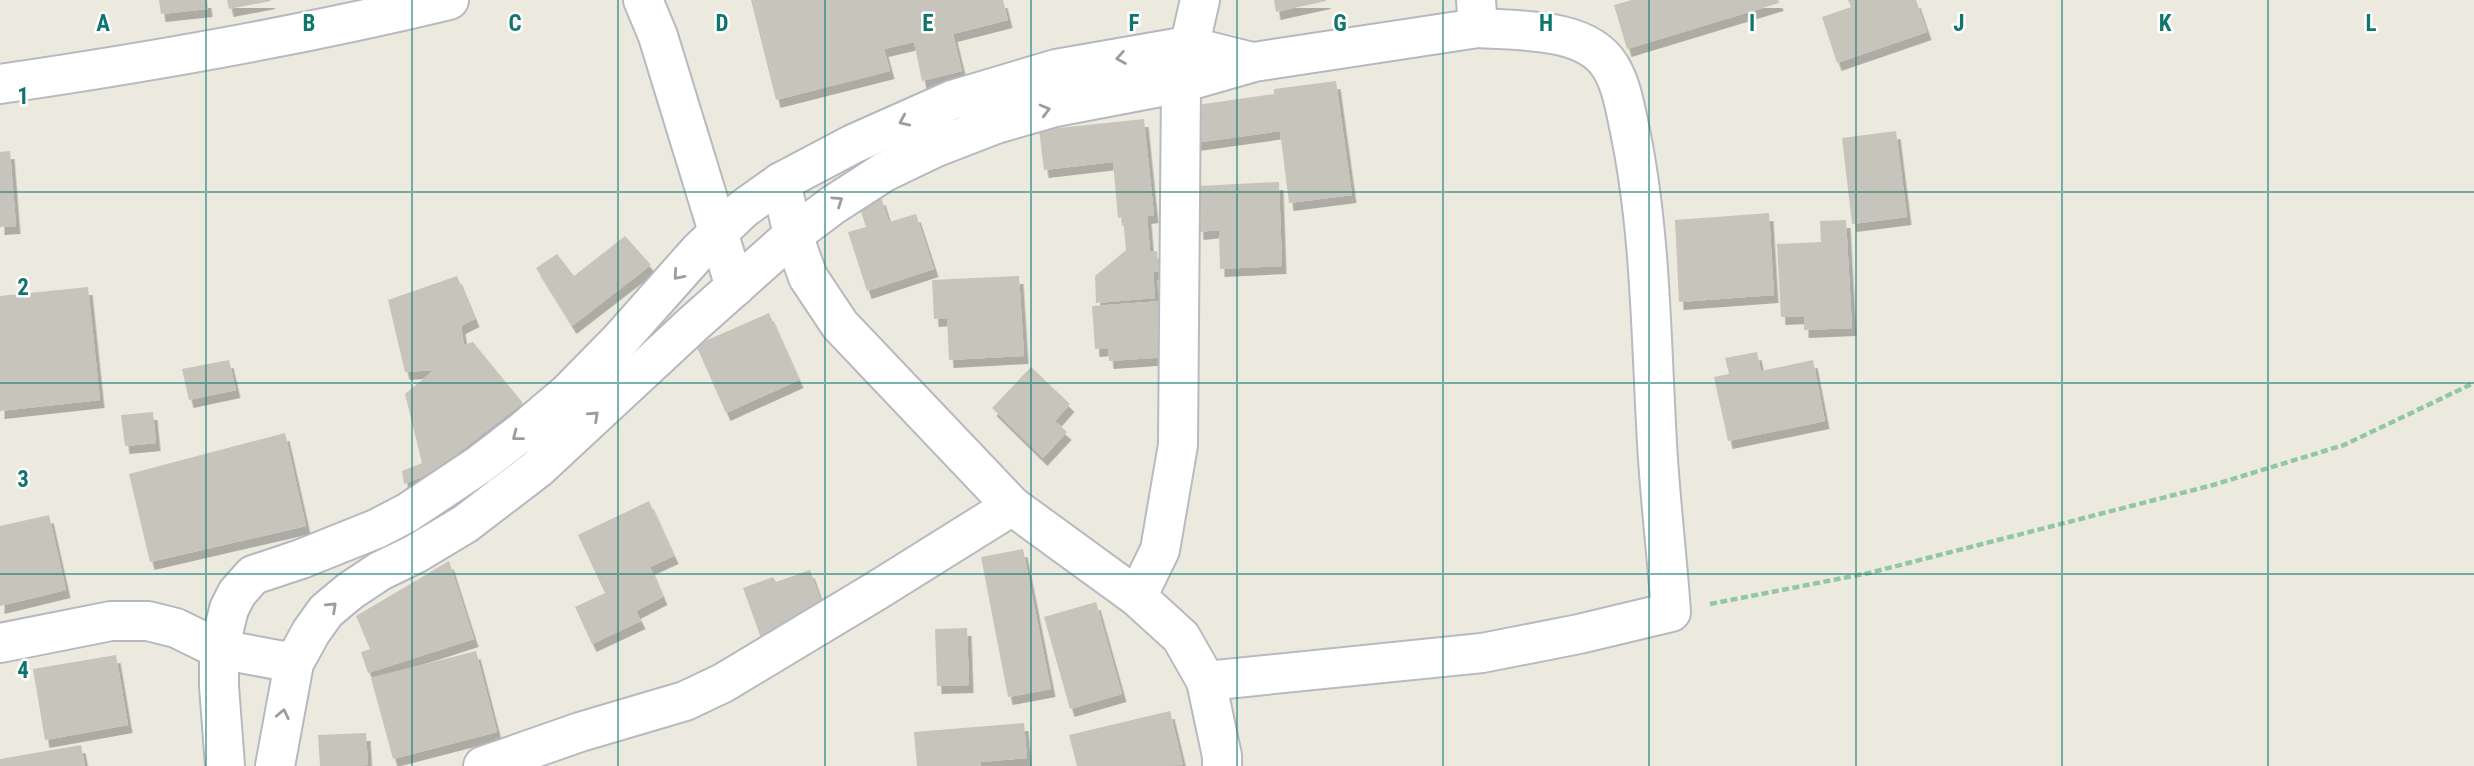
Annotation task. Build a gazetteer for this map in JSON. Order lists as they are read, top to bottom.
{
  "grid": {
    "columns": [
      "A",
      "B",
      "C",
      "D",
      "E",
      "F",
      "G",
      "H",
      "I",
      "J",
      "K",
      "L"
    ],
    "rows": [
      "1",
      "2",
      "3",
      "4"
    ]
  }
}
